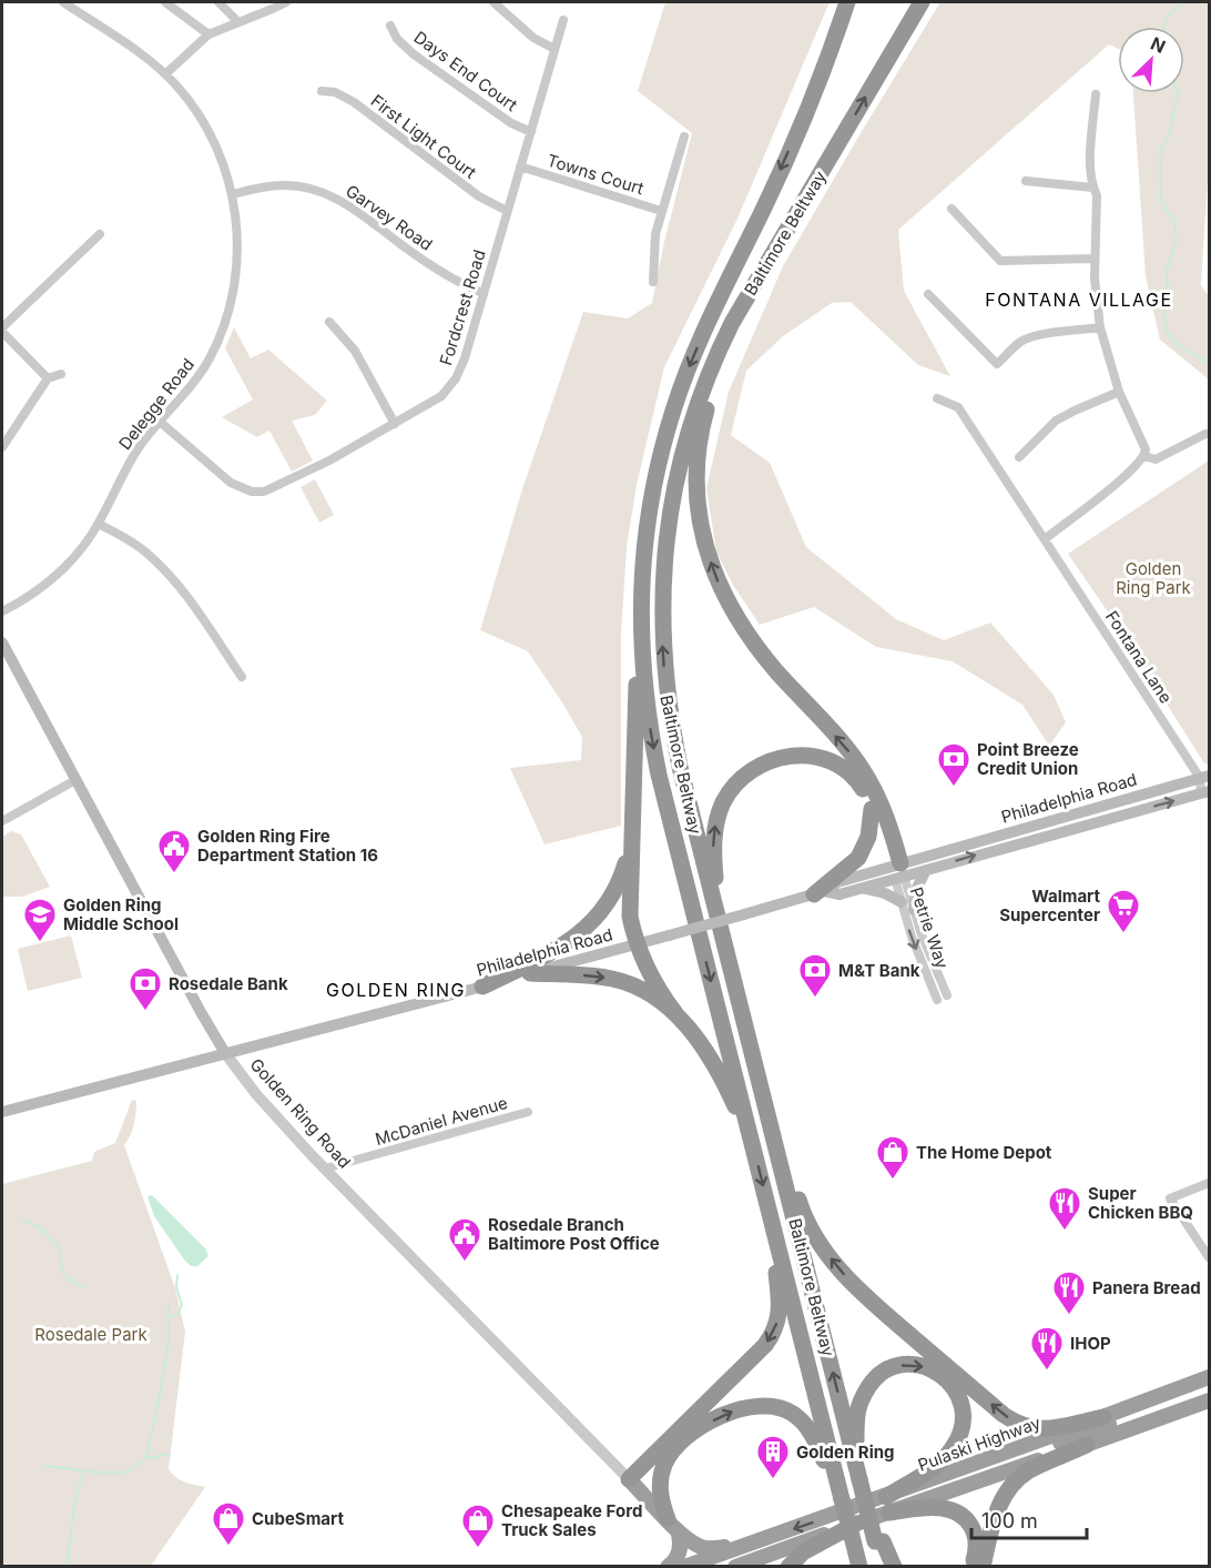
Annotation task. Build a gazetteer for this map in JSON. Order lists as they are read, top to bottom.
{
  "streets": {
    "highway": ["Baltimore Beltway", "Golden Ring Road", "Pulaski Highway"],
    "main road": ["Philadelphia Road"],
    "street": [
      "Days End Court",
      "First Light Court",
      "Towns Court",
      "Garvey Road",
      "Fordcrest Road",
      "Delegge Road",
      "Fontana Lane",
      "Petrie Way",
      "McDaniel Avenue"
    ]
  },
  "crossings": [
    ["Days End Court", "Fordcrest Road"],
    ["First Light Court", "Fordcrest Road"],
    ["Towns Court", "Fordcrest Road"],
    ["Garvey Road", "Fordcrest Road"],
    ["Garvey Road", "Delegge Road"],
    ["Baltimore Beltway", "Pulaski Highway"],
    ["Fordcrest Road", "Delegge Road"],
    ["Fontana Lane", "Philadelphia Road"],
    ["Philadelphia Road", "Petrie Way"],
    ["Philadelphia Road", "Golden Ring Road"],
    ["Golden Ring Road", "McDaniel Avenue"],
    ["Golden Ring Road", "Pulaski Highway"]
  ],
  "districts": ["FONTANA VILLAGE", "GOLDEN RING"],
  "parks": ["Golden Ring Park", "Rosedale Park"],
  "places": {
    "bank": ["Point Breeze Credit Union", "M&T Bank", "Rosedale Bank"],
    "public building": ["Golden Ring Fire Department Station 16", "Rosedale Branch Baltimore Post Office"],
    "supermarket": ["Walmart Supercenter"],
    "school or university": ["Golden Ring Middle School"],
    "shop": ["The Home Depot", "CubeSmart", "Chesapeake Ford Truck Sales"],
    "restaurant": ["Super Chicken BBQ", "Panera Bread", "IHOP"],
    "building": ["Golden Ring"]
  },
  "scale_bar": "100 m",
  "north": "top right"
}
